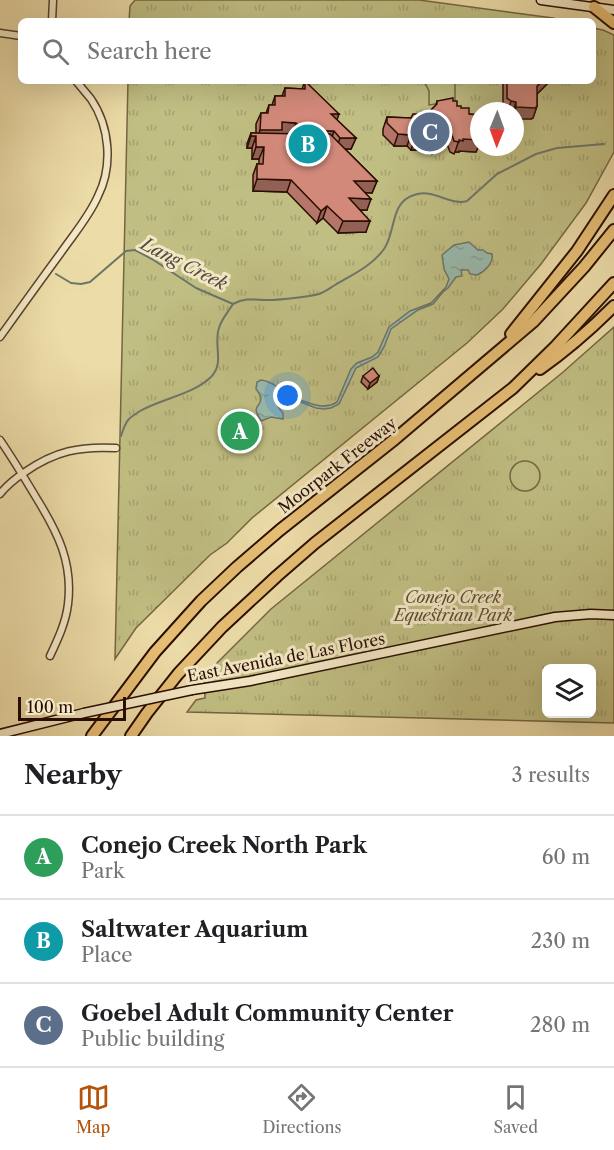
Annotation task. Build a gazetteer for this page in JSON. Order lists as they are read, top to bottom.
{
  "streets": {
    "highway": ["Moorpark Freeway"],
    "street": ["East Avenida de Las Flores"]
  },
  "water": ["Lang Creek"],
  "parks": ["Conejo Creek Equestrian Park"],
  "scale_bar": "100 m",
  "north": "bottom",
  "page": {
    "search": "Search here",
    "pins": ["C", "B", "A"],
    "scale": "100 m",
    "heading": ["Nearby", "3 results"],
    "list": [
      {
        "mark": "A",
        "name": "Conejo Creek North Park",
        "note": "Park",
        "value": "60 m"
      },
      {
        "mark": "B",
        "name": "Saltwater Aquarium",
        "note": "Place",
        "value": "230 m"
      },
      {
        "mark": "C",
        "name": "Goebel Adult Community Center",
        "note": "Public building",
        "value": "280 m"
      }
    ],
    "nav": ["Map", "Directions", "Saved"]
  }
}
